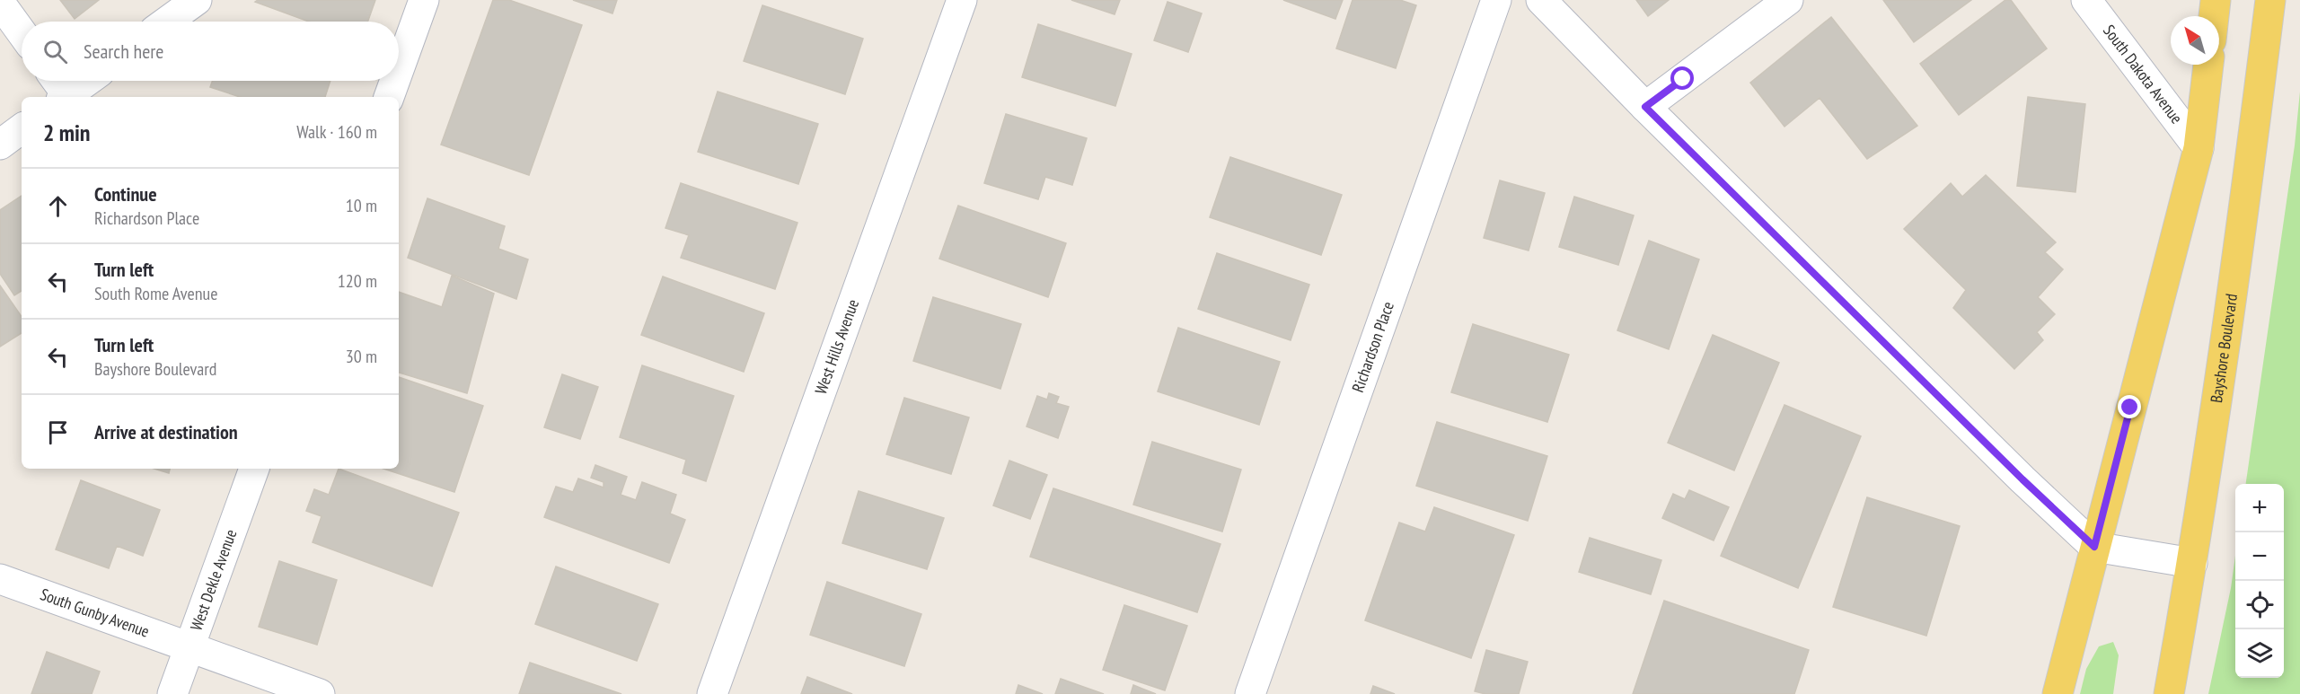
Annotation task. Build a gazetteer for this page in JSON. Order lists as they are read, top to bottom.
{
  "streets": {
    "main road": ["Bayshore Boulevard"],
    "street": [
      "South Dakota Avenue",
      "West Hills Avenue",
      "Richardson Place",
      "West Dekle Avenue",
      "South Gunby Avenue"
    ]
  },
  "crossings": [
    ["West Dekle Avenue", "South Gunby Avenue"]
  ],
  "north": "top left",
  "page": {
    "search": "Search here",
    "heading": ["2 min", "Walk · 160 m"],
    "list": [
      ["Continue", "Richardson Place", "10 m"],
      ["Turn left", "South Rome Avenue", "120 m"],
      ["Turn left", "Bayshore Boulevard", "30 m"],
      "Arrive at destination"
    ],
    "map_buttons": ["+", "−"]
  }
}
